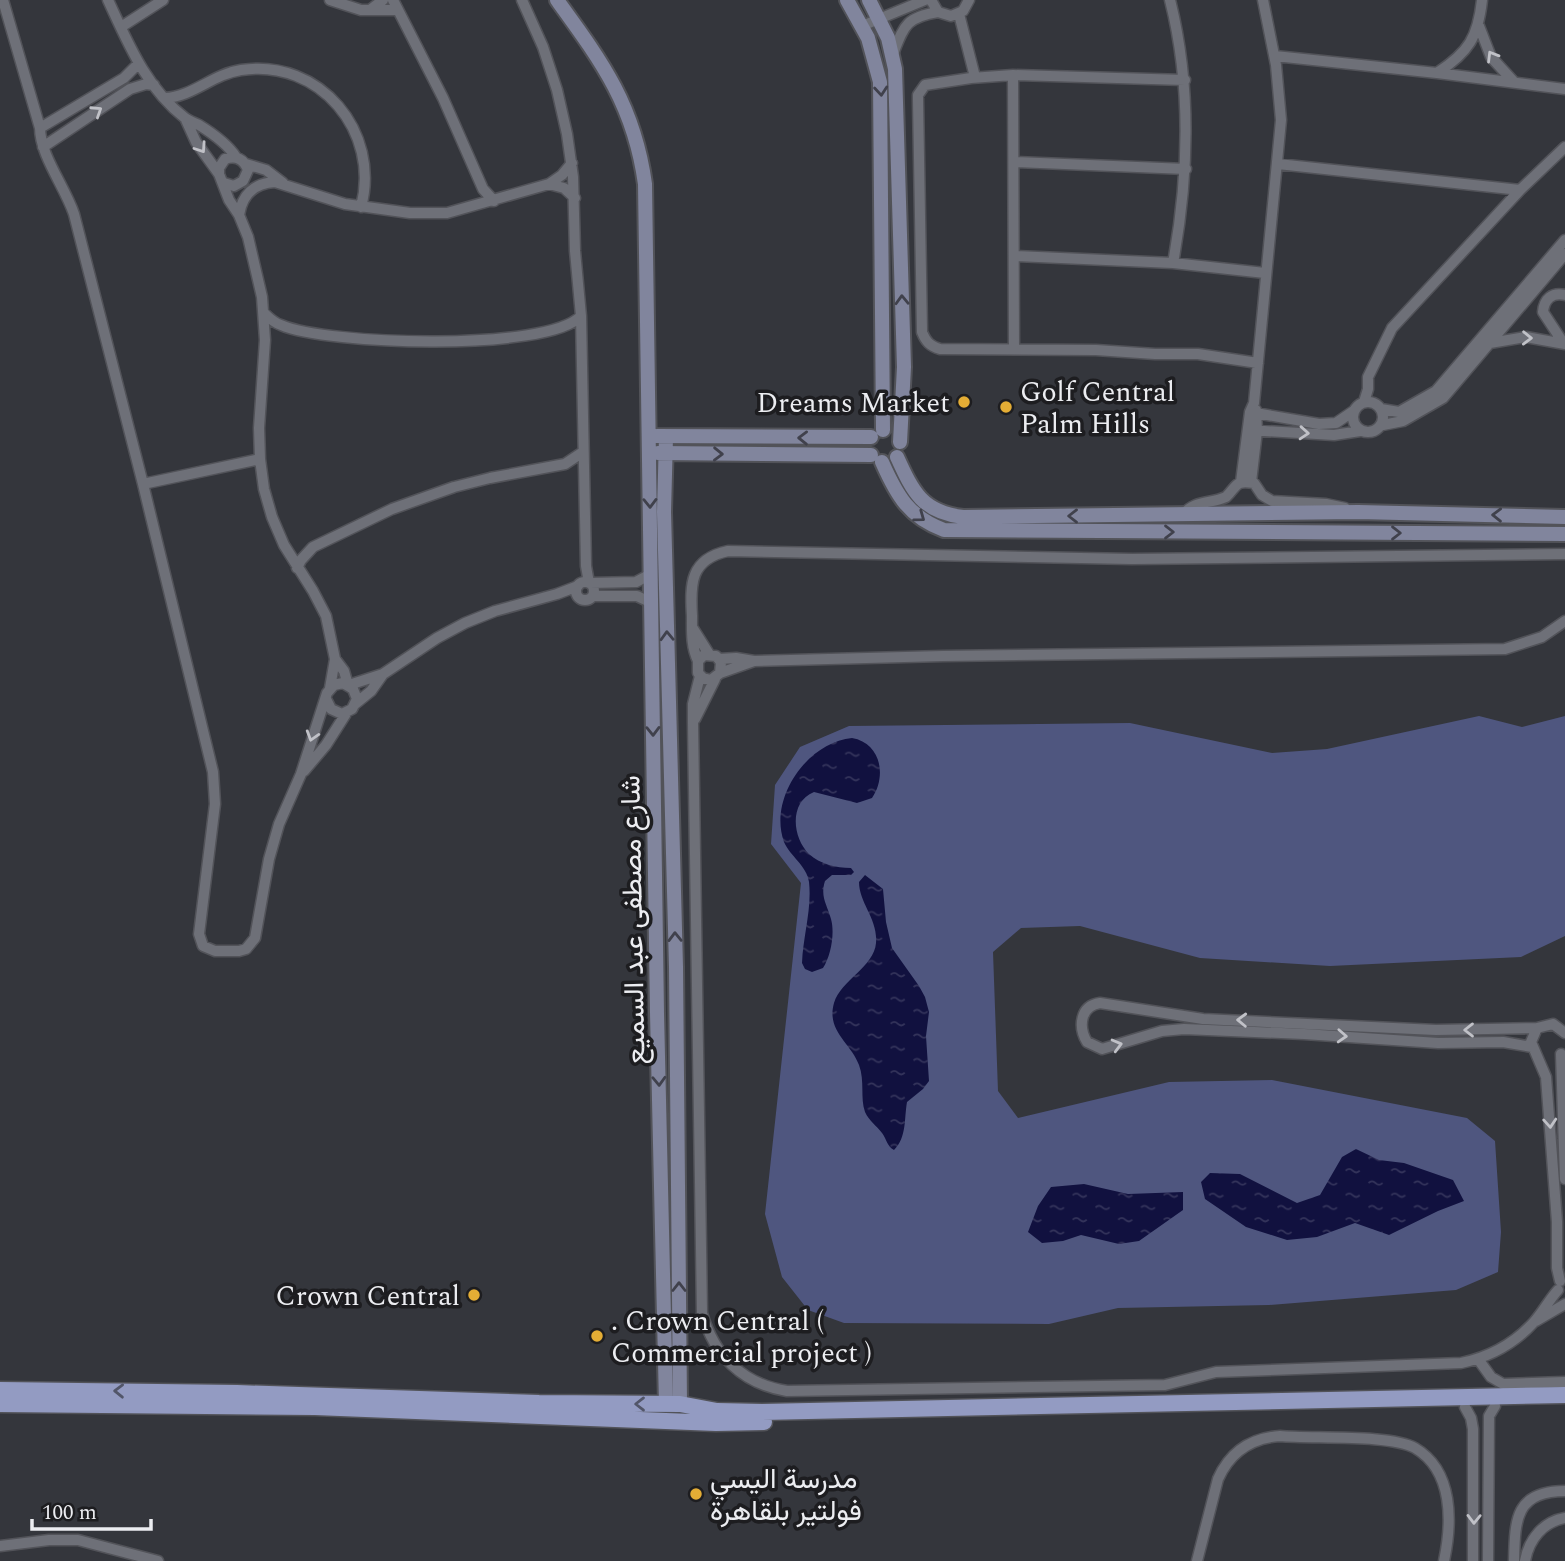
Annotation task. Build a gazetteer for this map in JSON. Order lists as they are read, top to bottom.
{
  "streets": {
    "street": ["شارع مصطفى عبد السميع"]
  },
  "places": [
    "Dreams Market",
    "Golf Central Palm Hills",
    "Crown Central",
    ". Crown Central ( Commercial project )",
    "مدرسة اليسي فولتير بلقاهرة"
  ],
  "scale_bar": "100 m"
}
